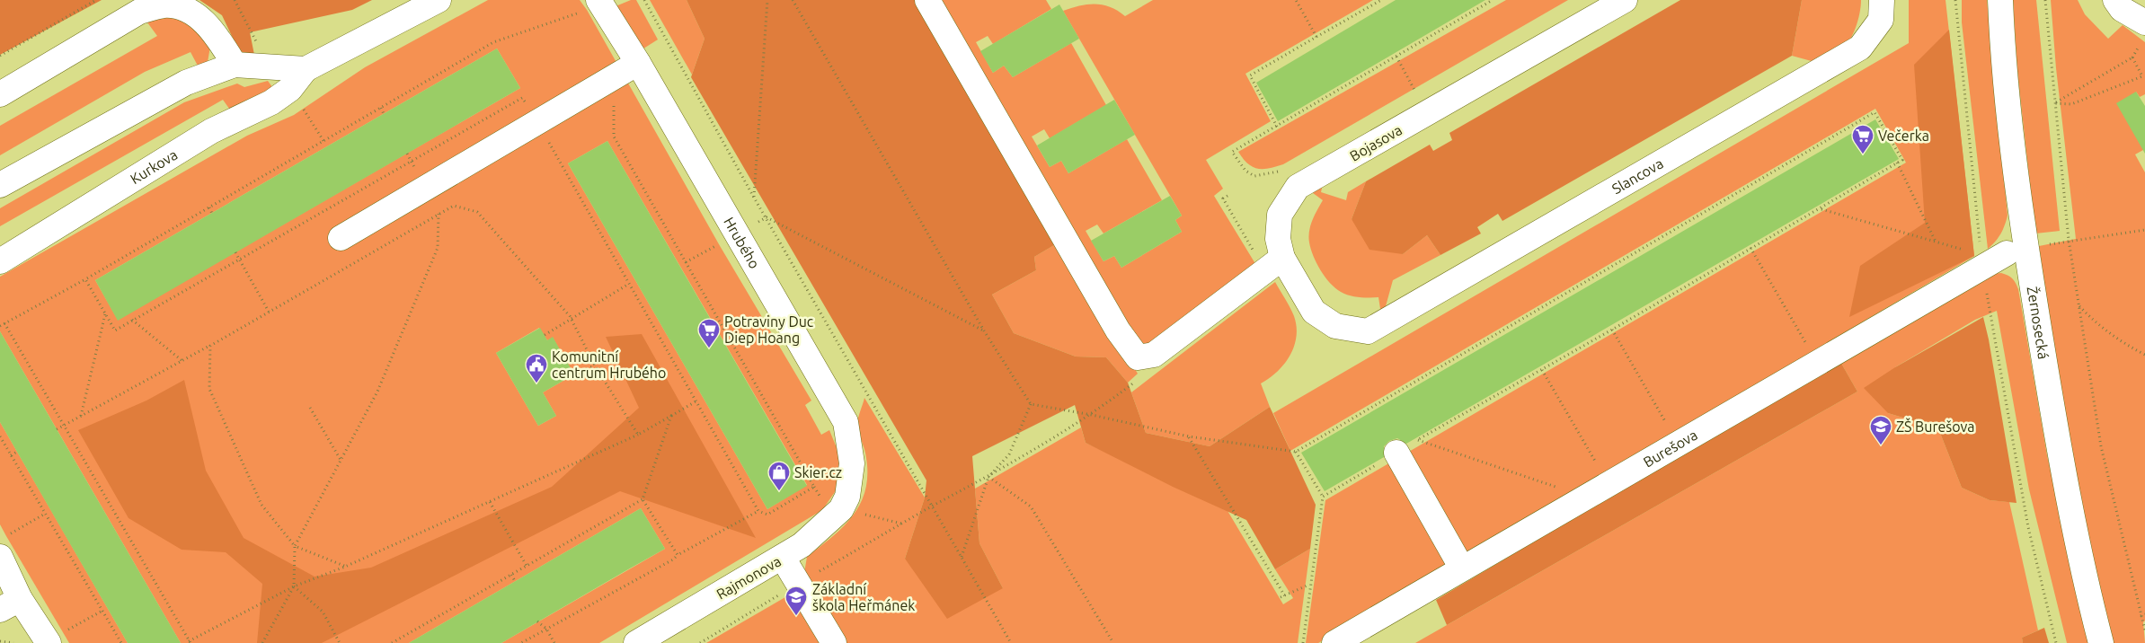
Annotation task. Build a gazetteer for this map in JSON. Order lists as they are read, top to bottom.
{
  "streets": {
    "street": [
      "Bojasova",
      "Kurkova",
      "Slancova",
      "Hrubého",
      "Žernosecká",
      "Burešova",
      "Rajmonova"
    ]
  },
  "crossings": [
    ["Bojasova", "Slancova"],
    ["Hrubého", "Rajmonova"]
  ],
  "places": {
    "supermarket": ["Večerka", "Potraviny Duc Diep Hoang"],
    "public building": ["Komunitní centrum Hrubého"],
    "school or university": ["ZŠ Burešova", "Základní škola Heřmánek"],
    "shop": ["Skier.cz"]
  }
}
